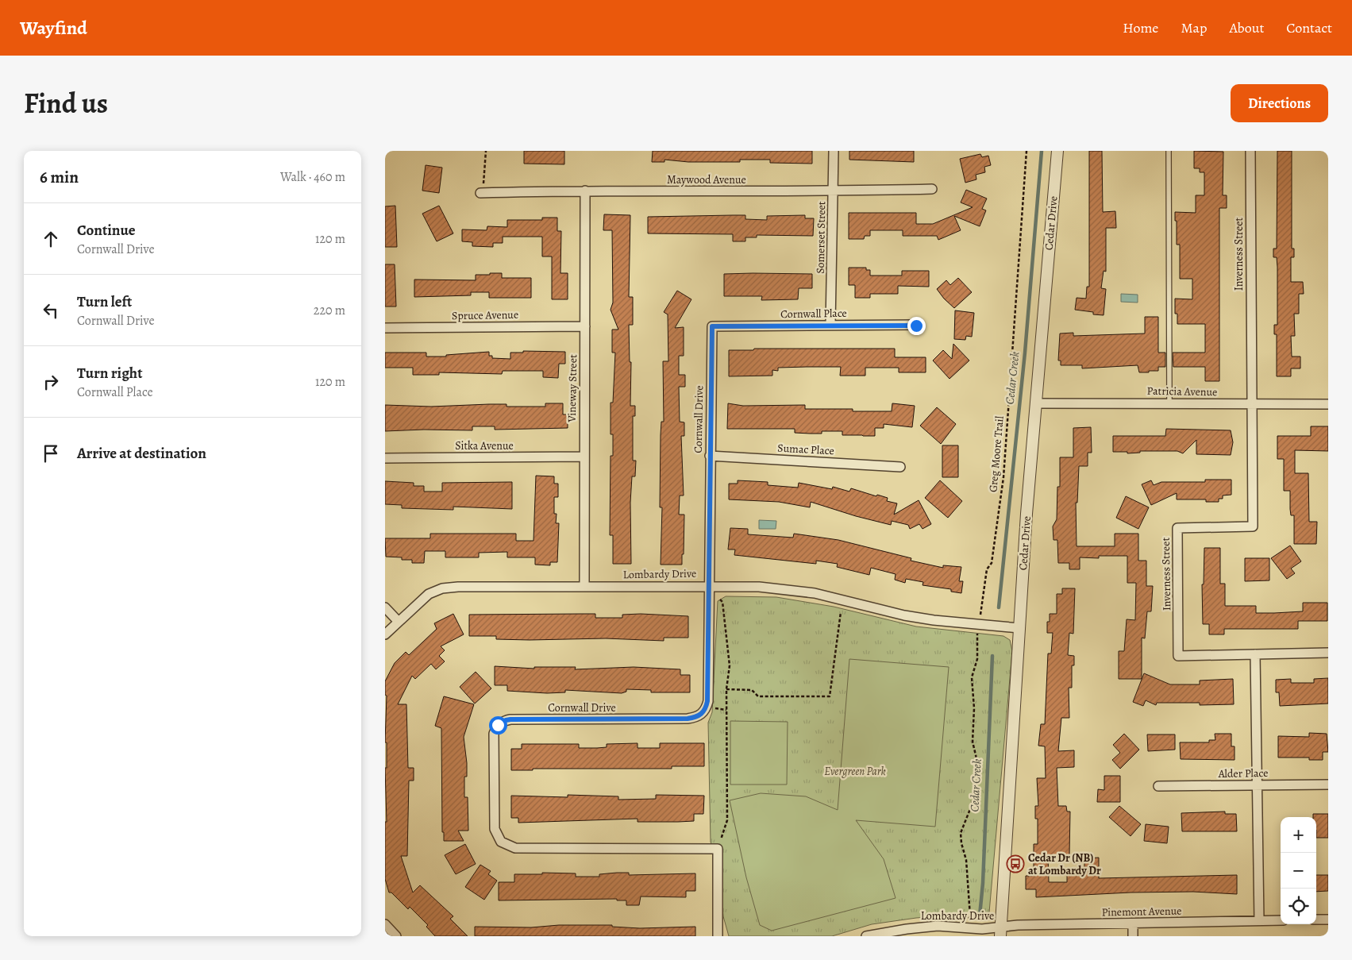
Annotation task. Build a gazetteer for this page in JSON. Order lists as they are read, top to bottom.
{
  "streets": {
    "street": [
      "Maywood Avenue",
      "Cedar Drive",
      "Somerset Street",
      "Inverness Street",
      "Cornwall Place",
      "Spruce Avenue",
      "Vineway Street",
      "Patricia Avenue",
      "Cornwall Drive",
      "Sitka Avenue",
      "Sumac Place",
      "Lombardy Drive",
      "Alder Place",
      "Pinemont Avenue"
    ],
    "path": ["Greg Moore Trail"]
  },
  "crossings": [
    ["Maywood Avenue", "Somerset Street"],
    ["Maywood Avenue", "Vineway Street"],
    ["Cedar Drive", "Patricia Avenue"],
    ["Cedar Drive", "Lombardy Drive"],
    ["Cedar Drive", "Pinemont Avenue"],
    ["Somerset Street", "Cornwall Place"],
    ["Inverness Street", "Patricia Avenue"],
    ["Cornwall Place", "Cornwall Drive"],
    ["Spruce Avenue", "Vineway Street"],
    ["Vineway Street", "Sitka Avenue"],
    ["Vineway Street", "Lombardy Drive"],
    ["Cornwall Drive", "Sumac Place"],
    ["Cornwall Drive", "Lombardy Drive"],
    ["Lombardy Drive", "Pinemont Avenue"]
  ],
  "water": ["Cedar Creek"],
  "parks": ["Evergreen Park"],
  "places": {
    "bus stop": ["Cedar Dr (NB) at Lombardy Dr"]
  },
  "page": {
    "header": "Wayfind",
    "nav": [
      "Home",
      "Map",
      "About",
      "Contact"
    ],
    "title": "Find us",
    "buttons": "Directions",
    "heading": ["6 min", "Walk · 460 m"],
    "list": [
      ["Continue", "Cornwall Drive", "120 m"],
      ["Turn left", "Cornwall Drive", "220 m"],
      ["Turn right", "Cornwall Place", "120 m"],
      "Arrive at destination"
    ],
    "map_buttons": ["+", "−"]
  }
}
